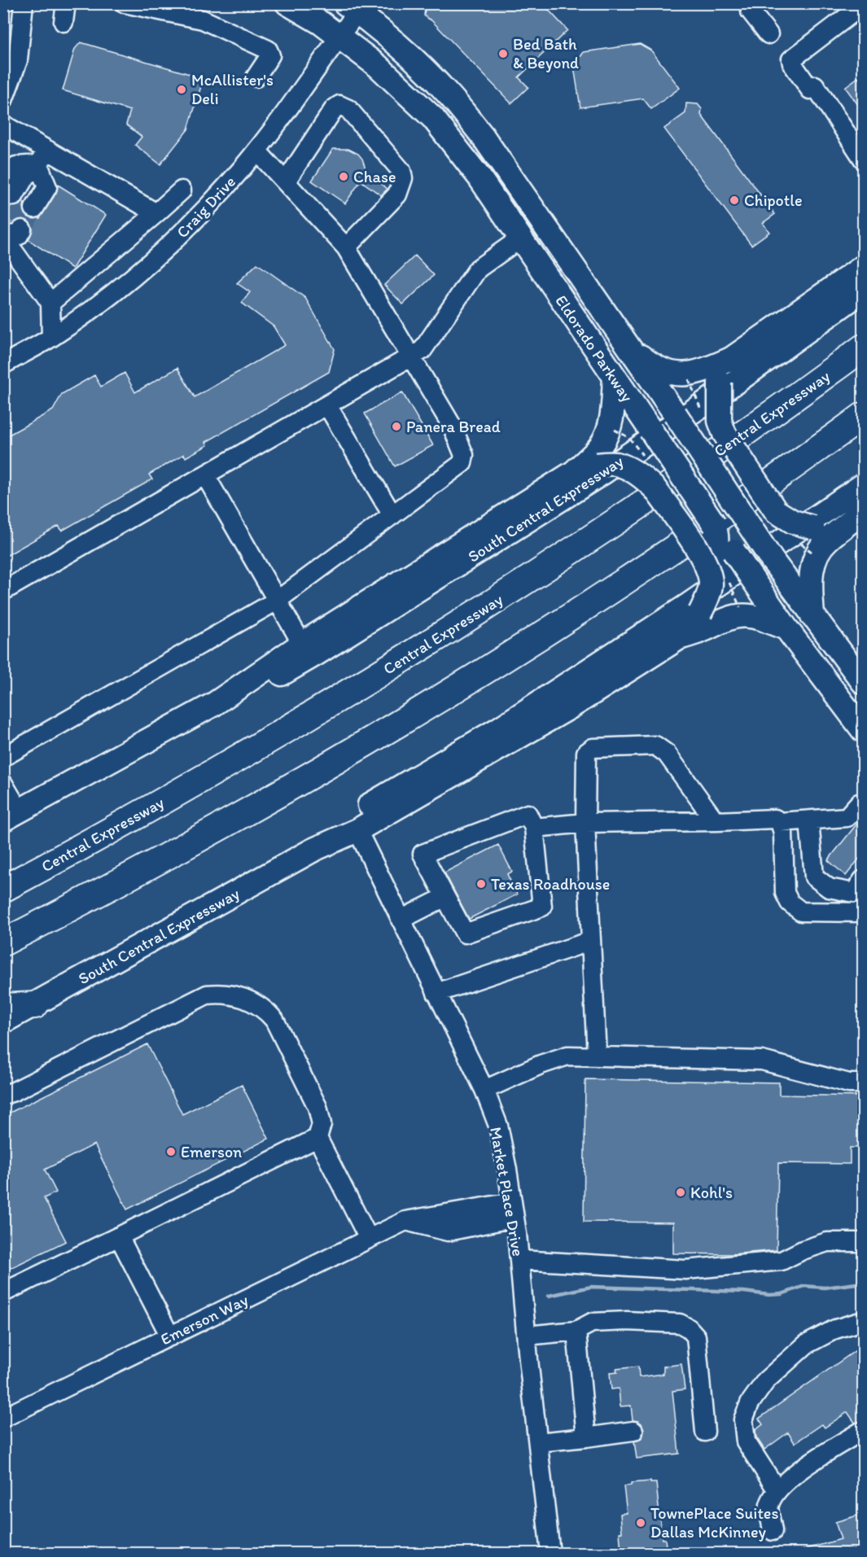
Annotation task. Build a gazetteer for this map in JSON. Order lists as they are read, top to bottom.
{
  "streets": {
    "highway": ["Central Expressway"],
    "main road": ["Eldorado Parkway", "South Central Expressway"],
    "street": ["Craig Drive", "Market Place Drive", "Emerson Way"]
  },
  "crossings": [
    ["Craig Drive", "Eldorado Parkway"],
    ["South Central Expressway", "Market Place Drive"],
    ["Market Place Drive", "Emerson Way"]
  ],
  "places": [
    "Bed Bath & Beyond",
    "McAllister's Deli",
    "Chase",
    "Chipotle",
    "Panera Bread",
    "Texas Roadhouse",
    "Emerson",
    "Kohl's",
    "TownePlace Suites Dallas McKinney"
  ]
}
